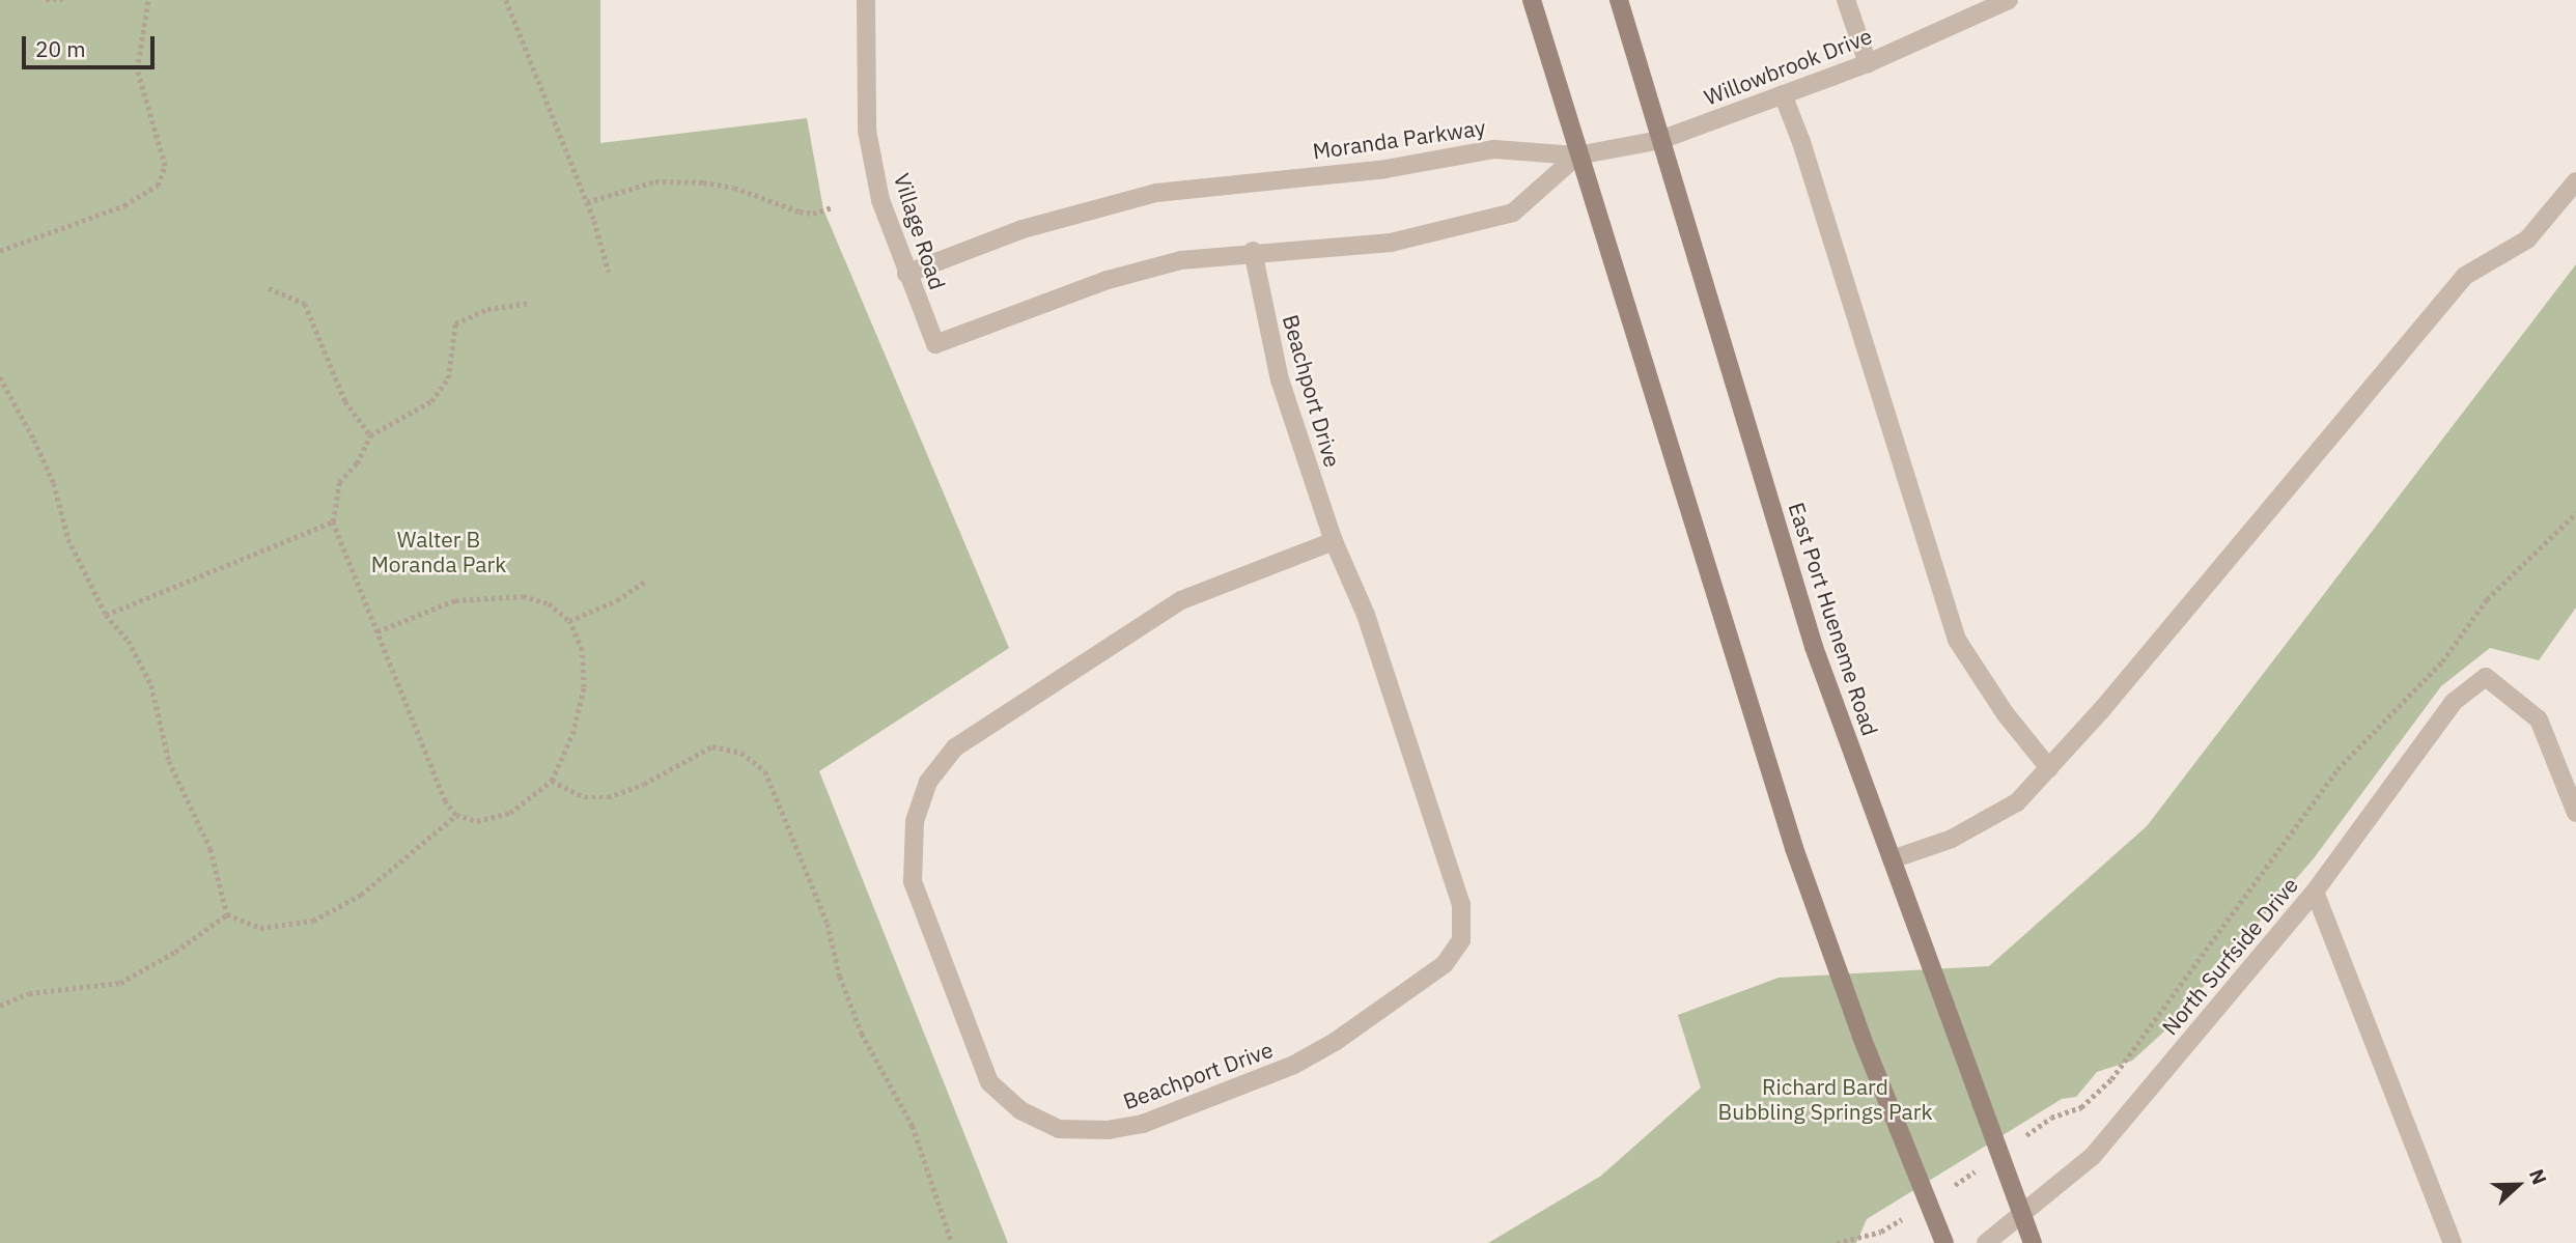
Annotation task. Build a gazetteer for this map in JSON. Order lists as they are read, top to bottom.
{
  "streets": {
    "main road": ["East Port Hueneme Road"],
    "street": [
      "Willowbrook Drive",
      "Moranda Parkway",
      "Village Road",
      "Beachport Drive",
      "North Surfside Drive"
    ]
  },
  "crossings": [
    ["Willowbrook Drive", "Moranda Parkway"],
    ["Willowbrook Drive", "East Port Hueneme Road"],
    ["Moranda Parkway", "Village Road"],
    ["Village Road", "Beachport Drive"],
    ["East Port Hueneme Road", "North Surfside Drive"]
  ],
  "parks": ["Walter B Moranda Park", "Richard Bard Bubbling Springs Park"],
  "scale_bar": "20 m",
  "north": "right"
}
